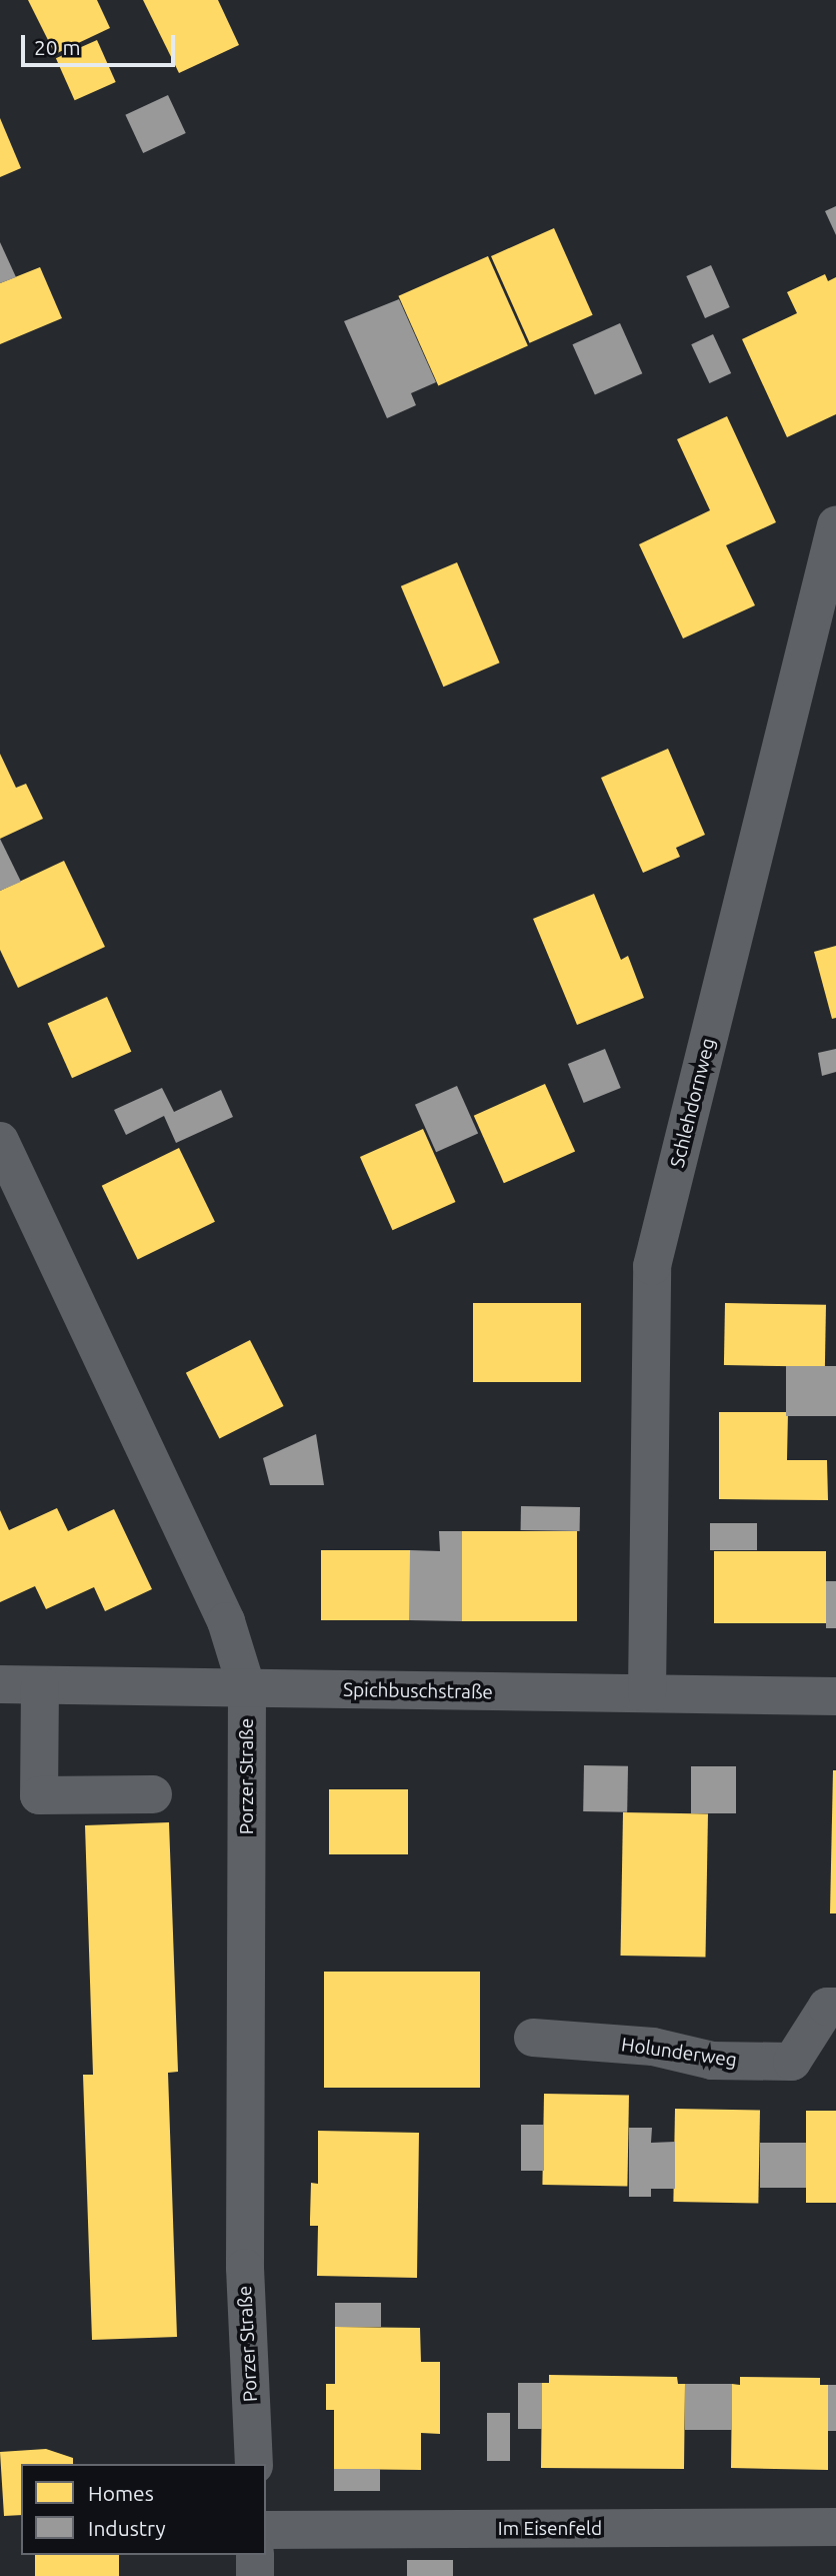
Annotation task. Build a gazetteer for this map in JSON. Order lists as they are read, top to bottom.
{
  "streets": {
    "street": [
      "Schlehdornweg",
      "Spichbuschstraße",
      "Porzer Straße",
      "Holunderweg",
      "Im Eisenfeld"
    ]
  },
  "crossings": [
    ["Schlehdornweg", "Spichbuschstraße"],
    ["Spichbuschstraße", "Porzer Straße"]
  ],
  "legend": ["Homes", "Industry"],
  "scale_bar": "20 m"
}
